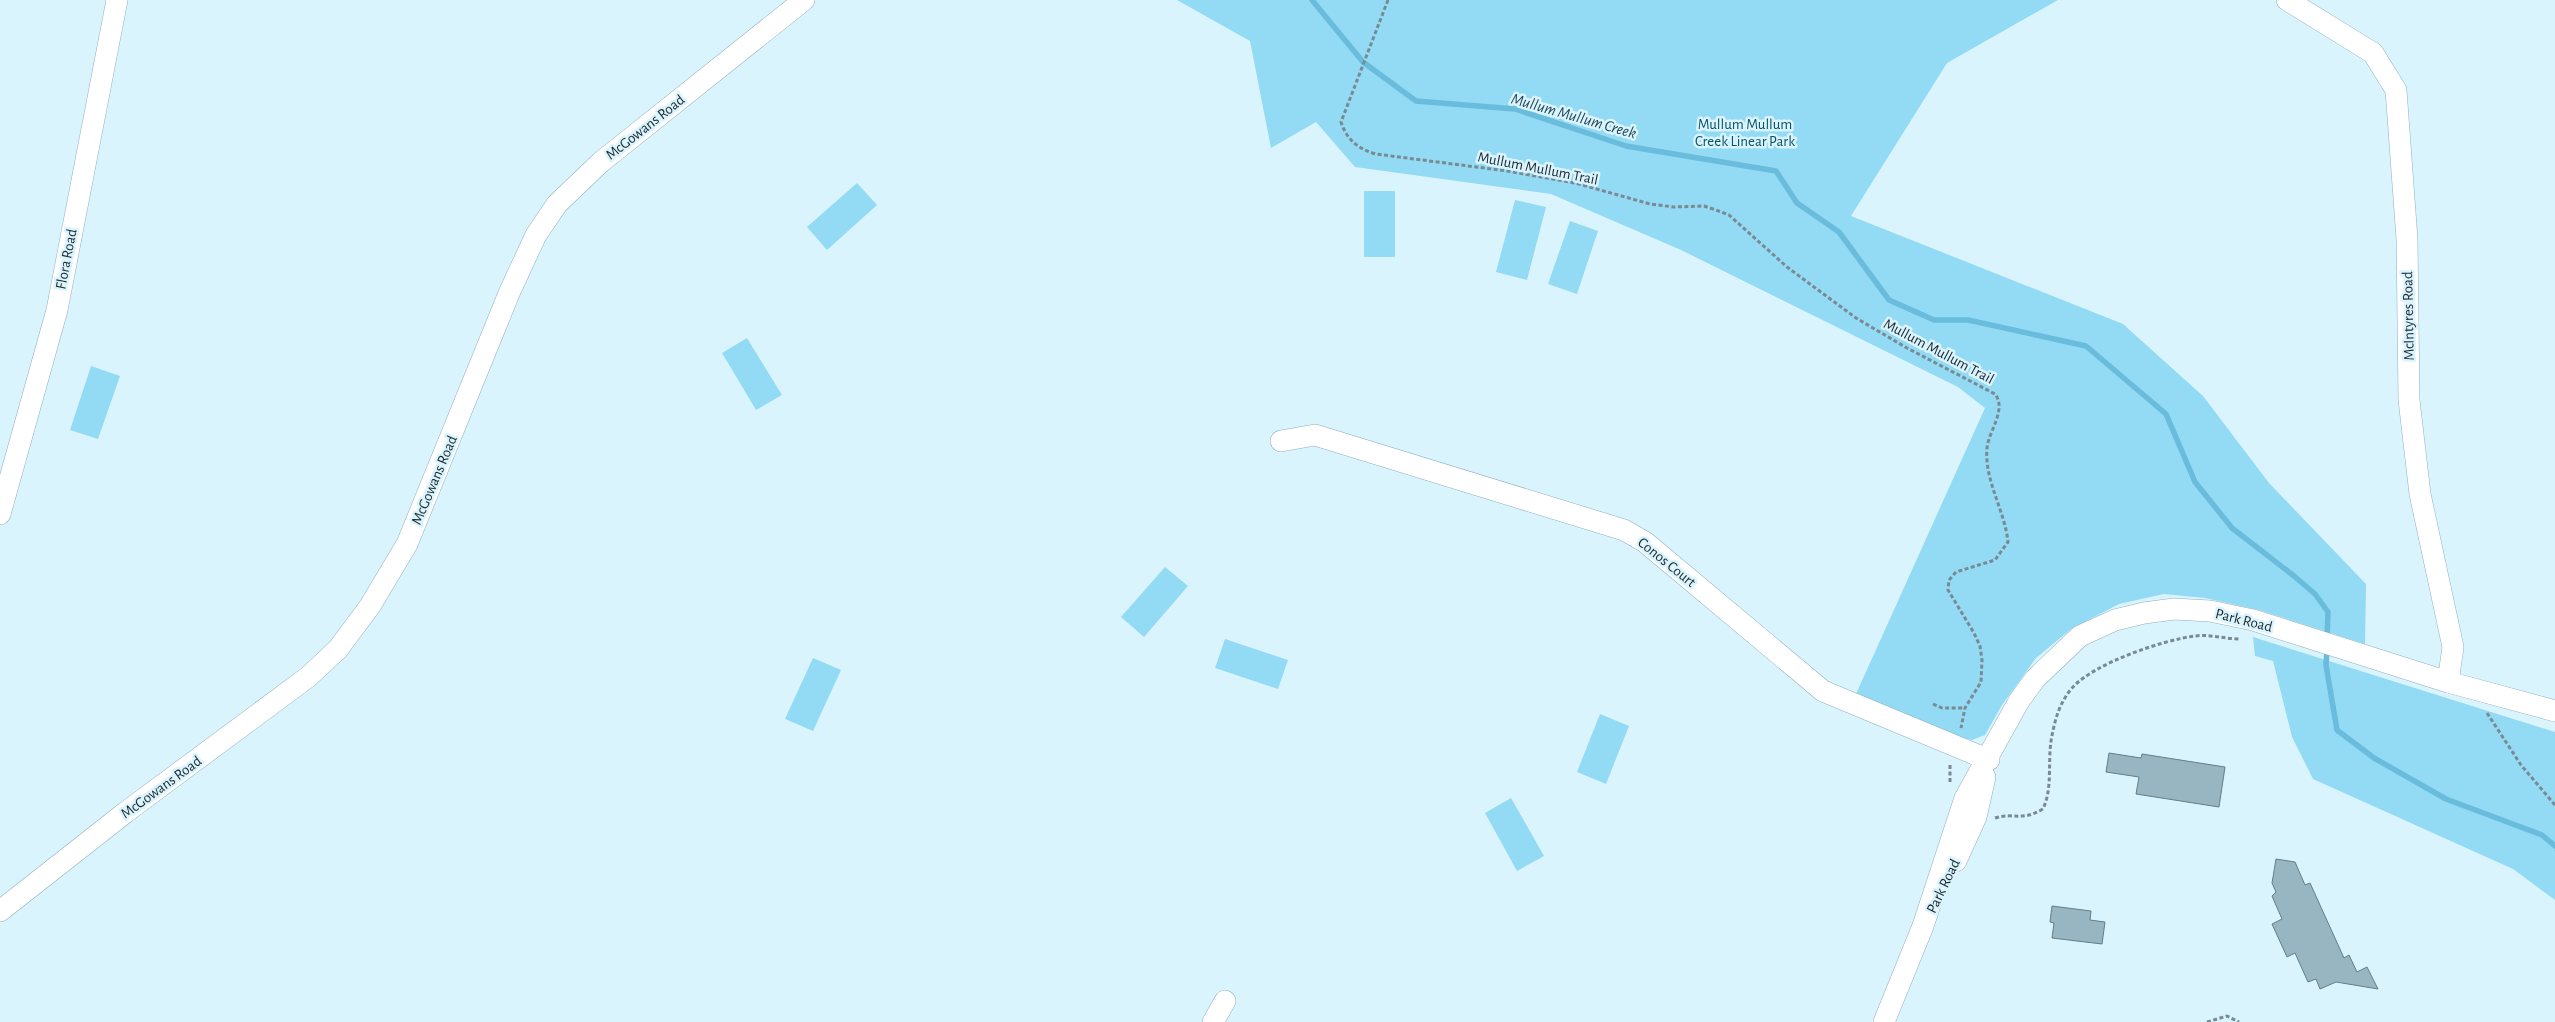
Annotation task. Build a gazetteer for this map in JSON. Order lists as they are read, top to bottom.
{
  "streets": {
    "street": [
      "McGowans Road",
      "Flora Road",
      "McIntyres Road",
      "Conos Court",
      "Park Road"
    ],
    "path": ["Mullum Mullum Trail"]
  },
  "crossings": [
    ["Mullum Mullum Trail", "Conos Court"],
    ["McIntyres Road", "Park Road"],
    ["Conos Court", "Park Road"]
  ],
  "water": ["Mullum Mullum Creek"],
  "parks": ["Mullum Mullum Creek Linear Park"]
}
